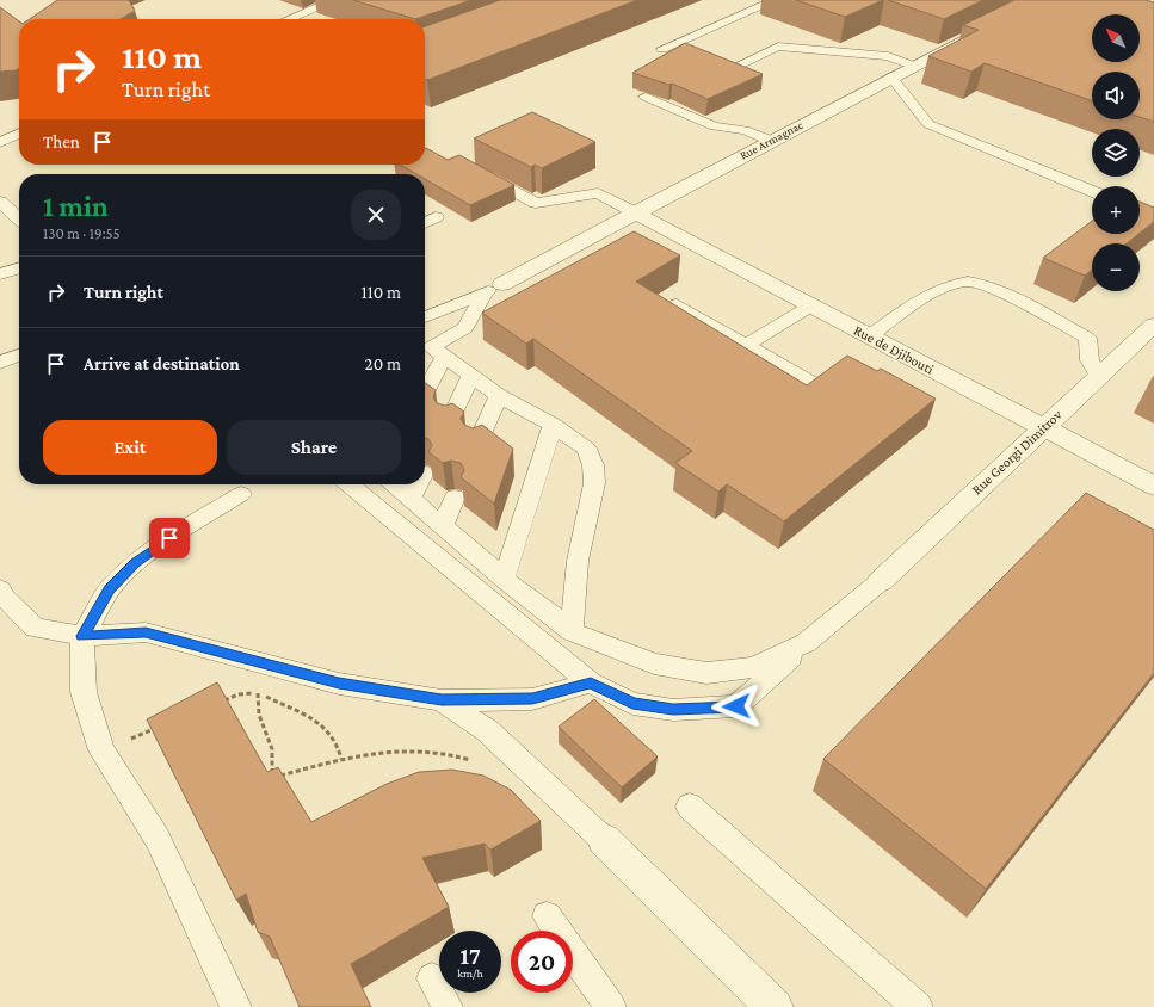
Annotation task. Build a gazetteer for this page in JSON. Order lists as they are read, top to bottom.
{
  "streets": {
    "street": ["Rue Armagnac", "Rue de Djibouti", "Rue Georgi Dimitrov"]
  },
  "crossings": [
    ["Rue Armagnac", "Rue de Djibouti"],
    ["Rue de Djibouti", "Rue Georgi Dimitrov"]
  ],
  "north": "top left",
  "page": {
    "map_buttons": ["+", "−"],
    "turn": ["110 m", "Turn right"],
    "then": "Then",
    "heading": ["1 min", "130 m · 19:55"],
    "list": [
      {
        "name": "Turn right",
        "value": "110 m"
      },
      {
        "name": "Arrive at destination",
        "value": "20 m"
      }
    ],
    "buttons": ["Exit", "Share"],
    "speed": "17 km/h",
    "limit": "20"
  }
}
